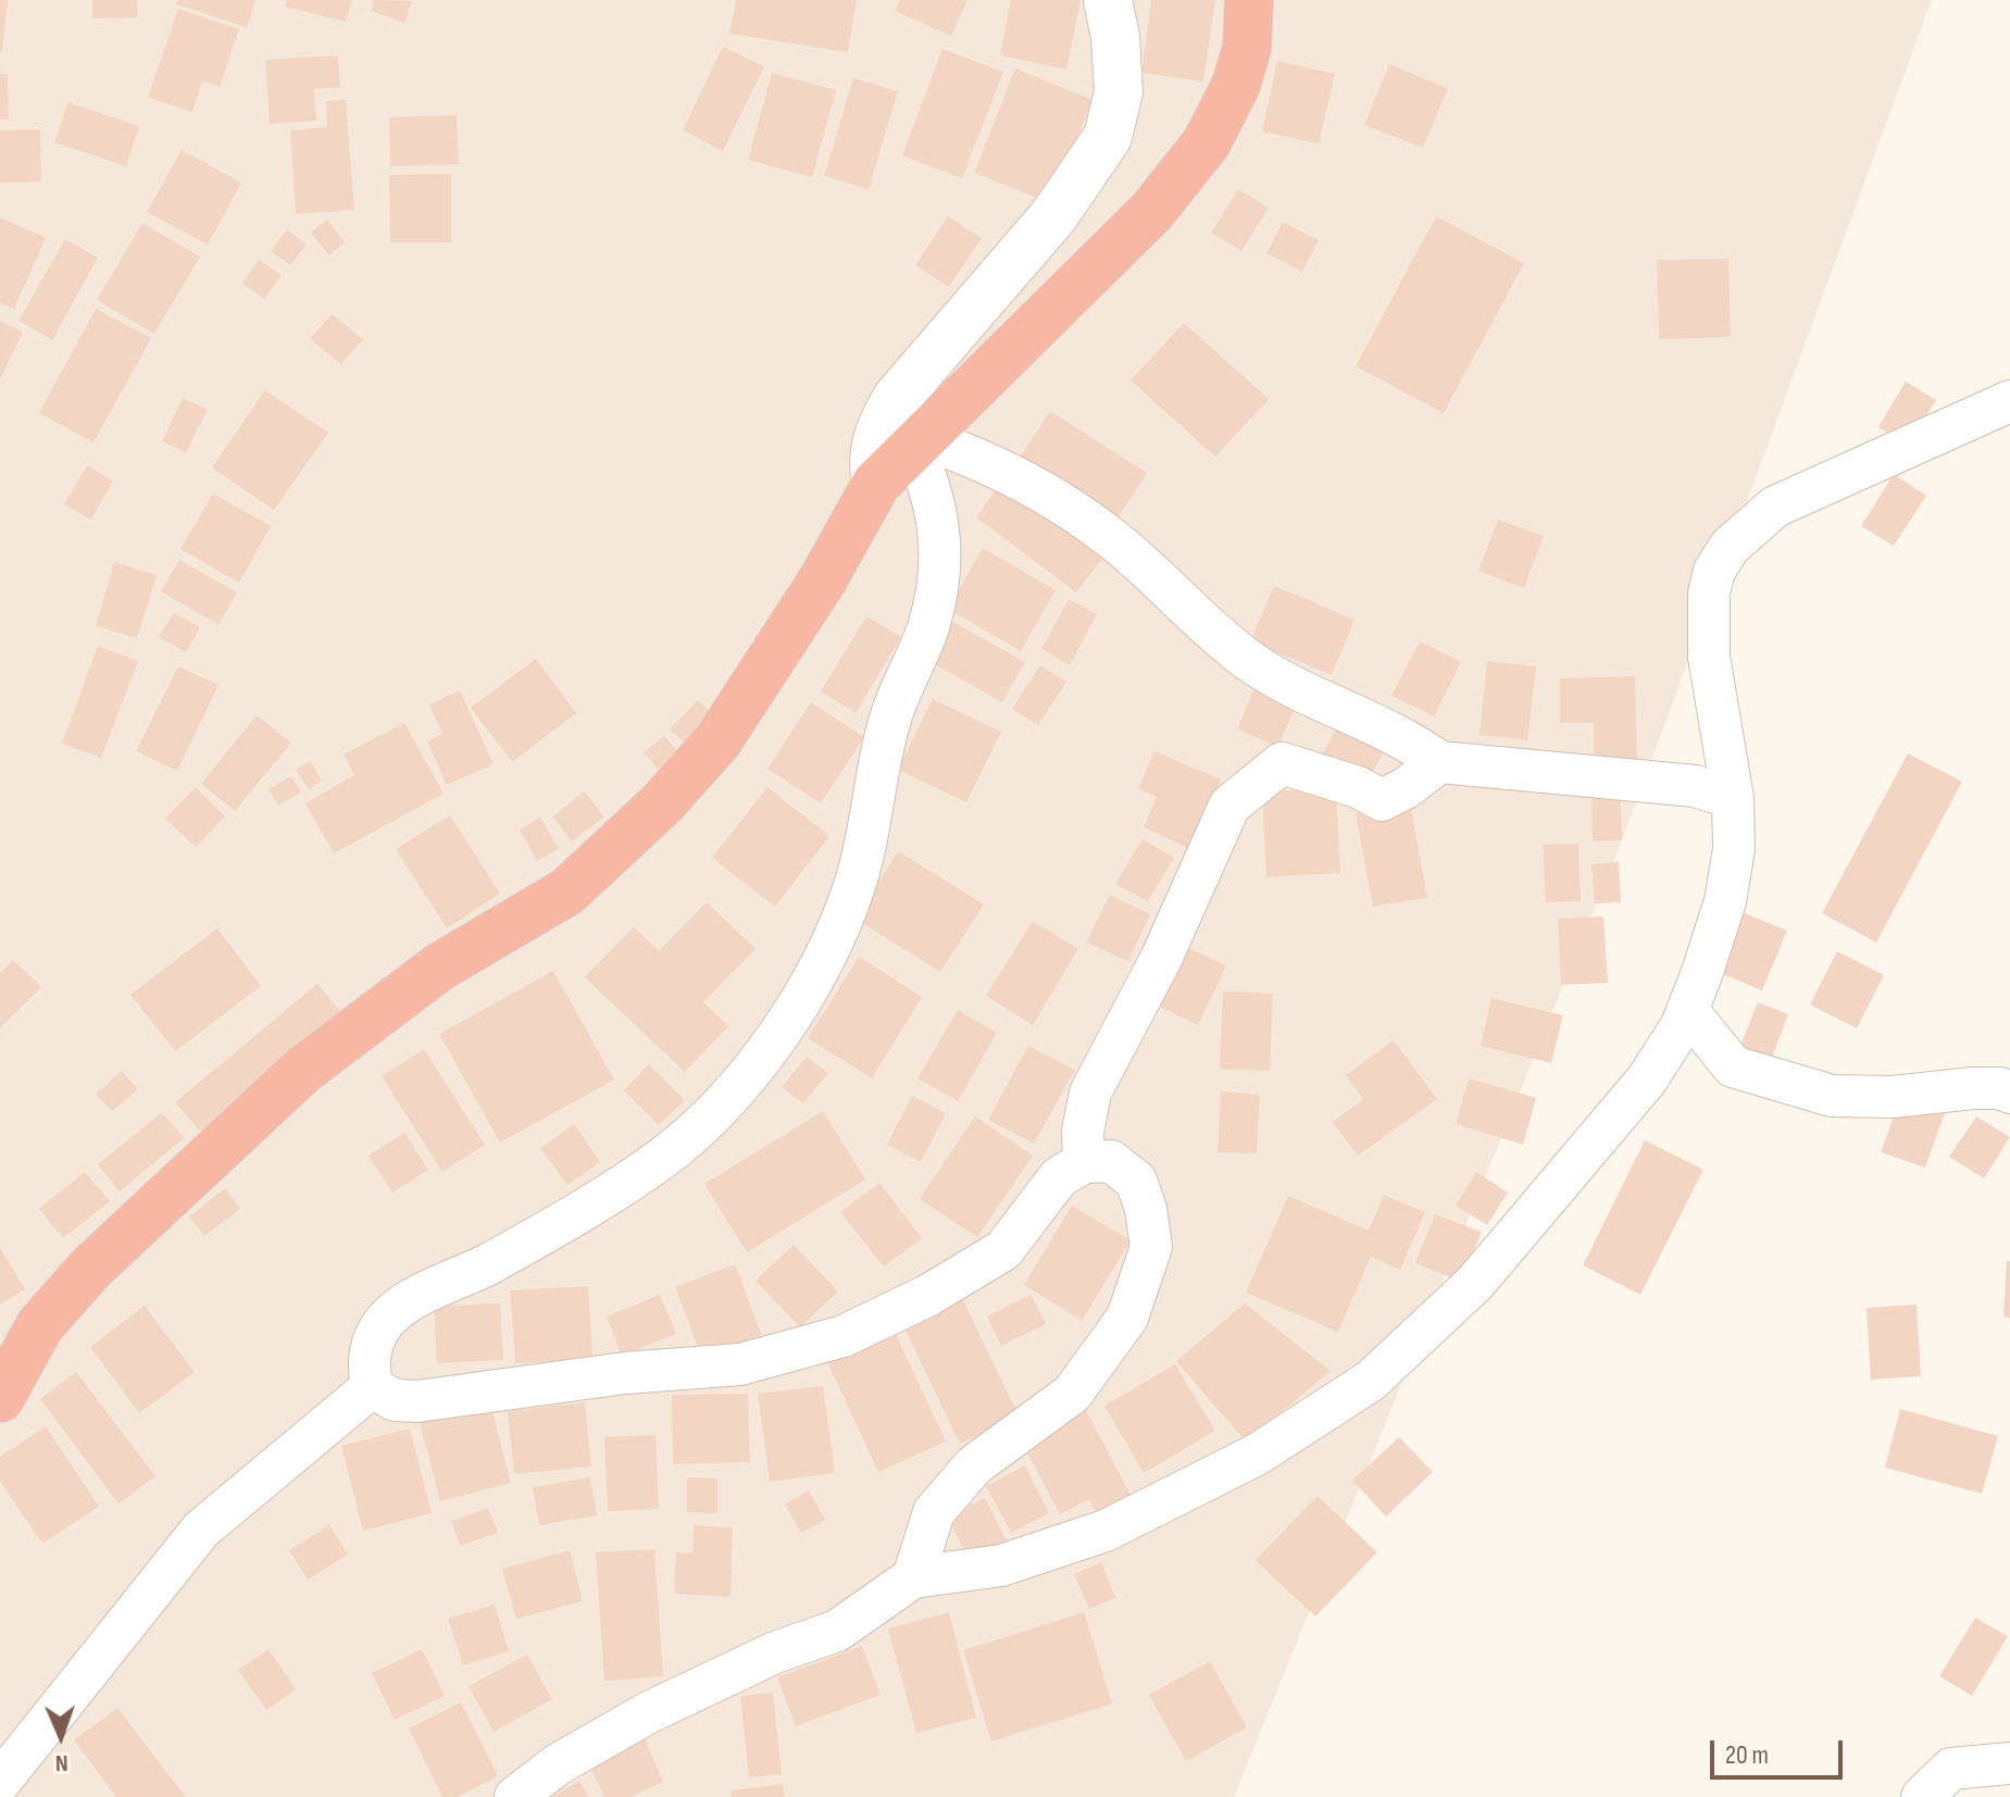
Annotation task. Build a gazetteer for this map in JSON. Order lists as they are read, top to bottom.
{
  "scale_bar": "20 m",
  "north": "bottom"
}
